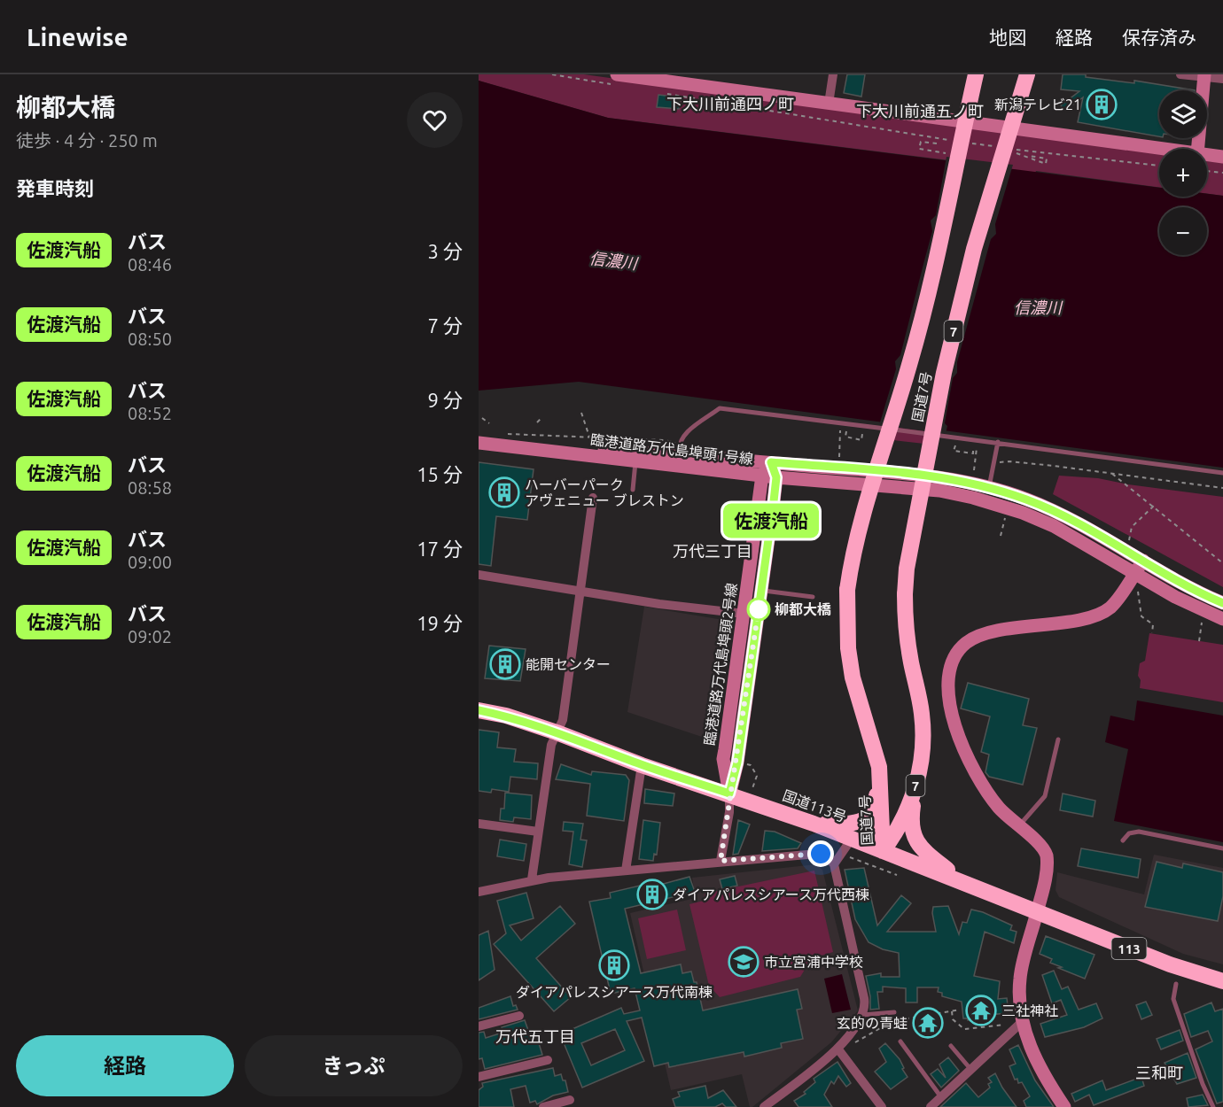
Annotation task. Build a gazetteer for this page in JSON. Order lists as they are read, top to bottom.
{
  "streets": {
    "highway": [
      "7",
      "国道7号",
      "国道113号",
      "113"
    ],
    "street": ["臨港道路万代島埠頭1号線", "臨港道路万代島埠頭2号線"]
  },
  "crossings": [
    ["国道7号", "国道113号"],
    ["臨港道路万代島埠頭1号線", "臨港道路万代島埠頭2号線"],
    ["臨港道路万代島埠頭2号線", "国道113号"]
  ],
  "districts": [
    "下大川前通四ノ町",
    "下大川前通五ノ町",
    "万代三丁目",
    "万代五丁目",
    "三和町"
  ],
  "water": ["信濃川"],
  "places": {
    "building": [
      "新潟テレビ21",
      "ハーバーパーク アヴェニュー ブレストン",
      "能開センター",
      "ダイアパレスシアース万代西棟",
      "ダイアパレスシアース万代南棟"
    ],
    "other": ["柳都大橋"],
    "school or university": ["市立宮浦中学校"],
    "temple": ["三社神社", "玄的の青蛙"]
  },
  "lines": ["bus line 佐渡汽船"],
  "page": {
    "header": "Linewise",
    "nav": ["地図", "経路", "保存済み"],
    "heading": [
      ["柳都大橋", "徒歩 · 4 分 · 250 m"],
      "発車時刻"
    ],
    "on_map": "佐渡汽船",
    "map_buttons": ["+", "−"],
    "list": [
      {
        "mark": "佐渡汽船",
        "name": "バス",
        "note": "08:46",
        "value": "3 分"
      },
      {
        "mark": "佐渡汽船",
        "name": "バス",
        "note": "08:50",
        "value": "7 分"
      },
      {
        "mark": "佐渡汽船",
        "name": "バス",
        "note": "08:52",
        "value": "9 分"
      },
      {
        "mark": "佐渡汽船",
        "name": "バス",
        "note": "08:58",
        "value": "15 分"
      },
      {
        "mark": "佐渡汽船",
        "name": "バス",
        "note": "09:00",
        "value": "17 分"
      },
      {
        "mark": "佐渡汽船",
        "name": "バス",
        "note": "09:02",
        "value": "19 分"
      }
    ],
    "buttons": ["経路", "きっぷ"]
  }
}
